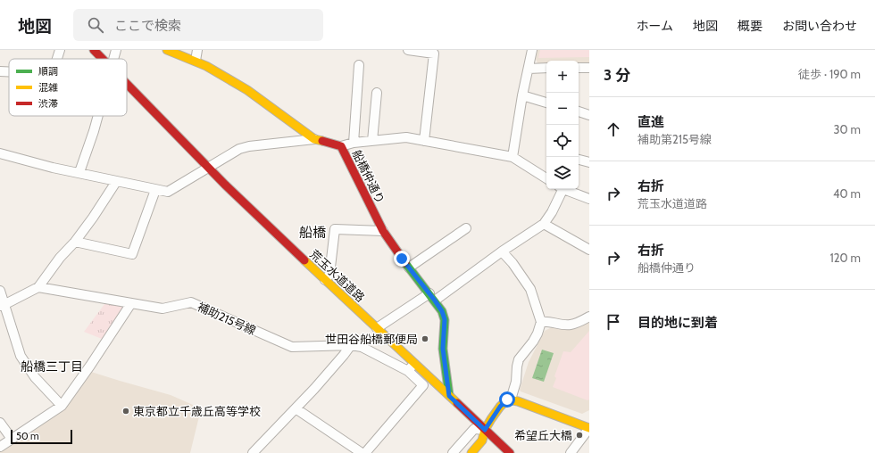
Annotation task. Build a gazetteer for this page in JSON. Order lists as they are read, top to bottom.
{
  "streets": {
    "street": ["船橋仲通り", "荒玉水道道路", "補助215号線"]
  },
  "crossings": [
    ["船橋仲通り", "荒玉水道道路"]
  ],
  "districts": ["船橋", "船橋三丁目"],
  "places": ["世田谷船橋郵便局", "東京都立千歳丘高等学校", "希望丘大橋"],
  "legend": ["順調", "混雑", "渋滞"],
  "scale_bar": "50 m",
  "page": {
    "header": "地図",
    "search": "ここで検索",
    "nav": [
      "ホーム",
      "地図",
      "概要",
      "お問い合わせ"
    ],
    "heading": ["3 分", "徒歩 · 190 m"],
    "map_buttons": ["+", "−"],
    "list": [
      ["直進", "補助第215号線", "30 m"],
      ["右折", "荒玉水道道路", "40 m"],
      ["右折", "船橋仲通り", "120 m"],
      "目的地に到着"
    ],
    "scale": "50 m"
  }
}
